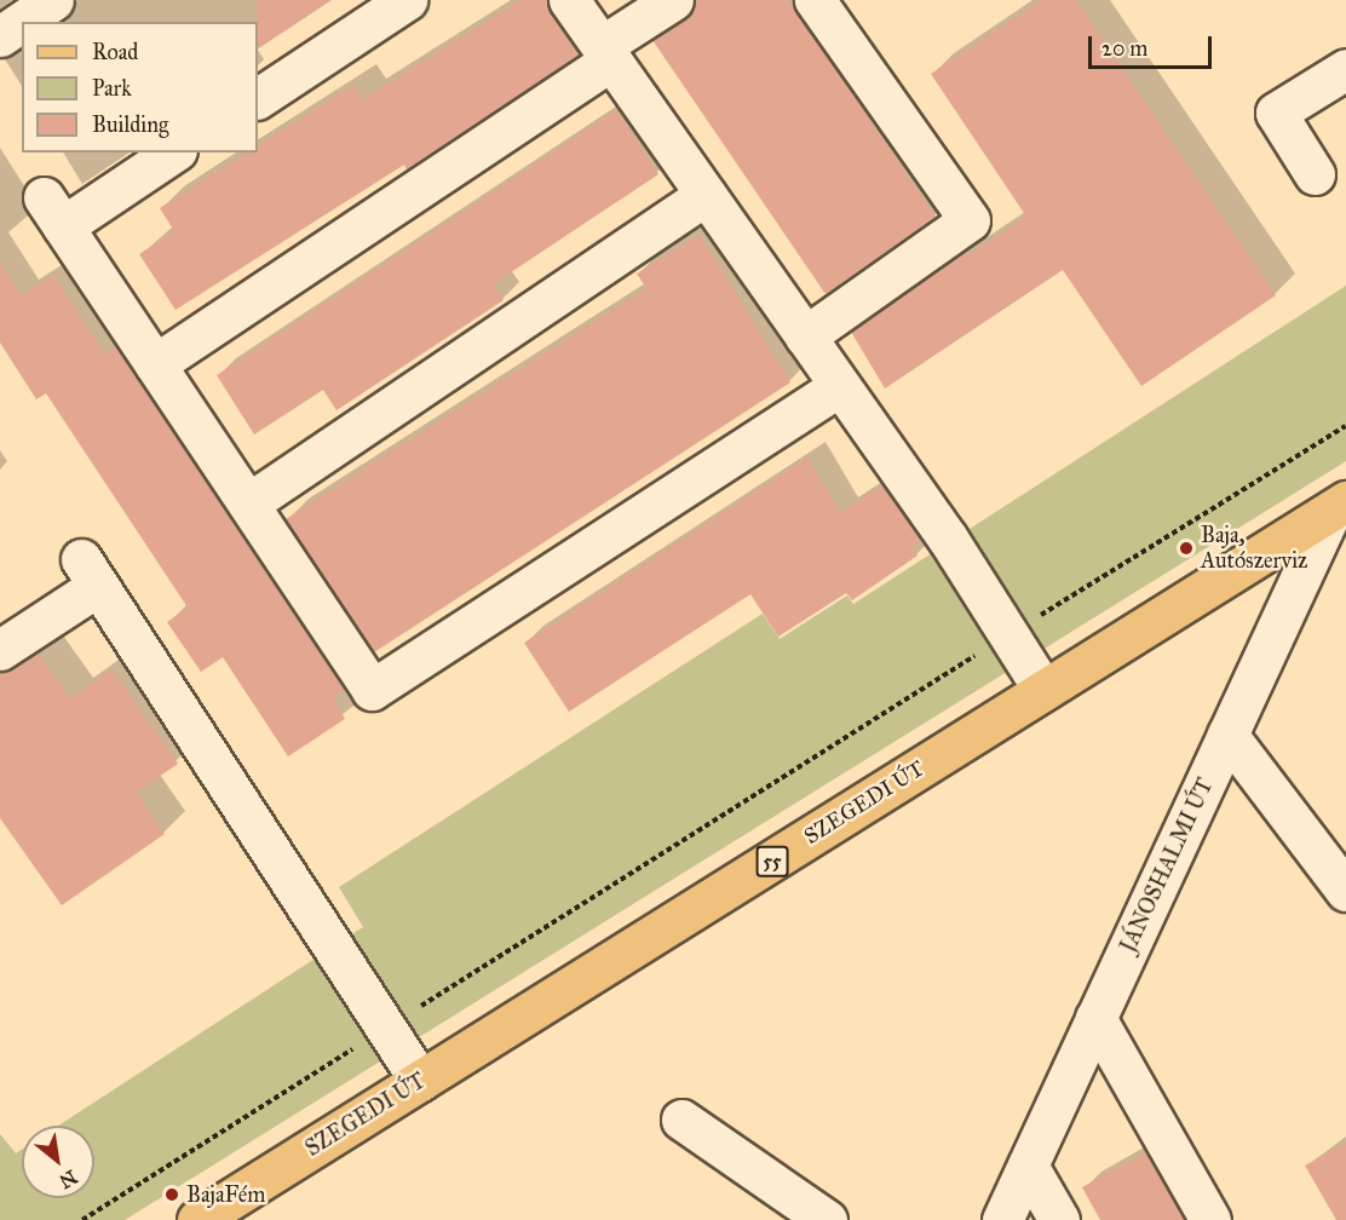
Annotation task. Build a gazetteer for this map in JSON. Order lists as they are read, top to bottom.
{
  "streets": {
    "main road": ["SZEGEDI ÚT", "55"],
    "street": ["JÁNOSHALMI ÚT"]
  },
  "crossings": [
    ["SZEGEDI ÚT", "JÁNOSHALMI ÚT"]
  ],
  "places": ["Baja, Autószerviz", "BajaFém"],
  "legend": ["Road", "Park", "Building"],
  "scale_bar": "20 m",
  "north": "bottom right"
}
